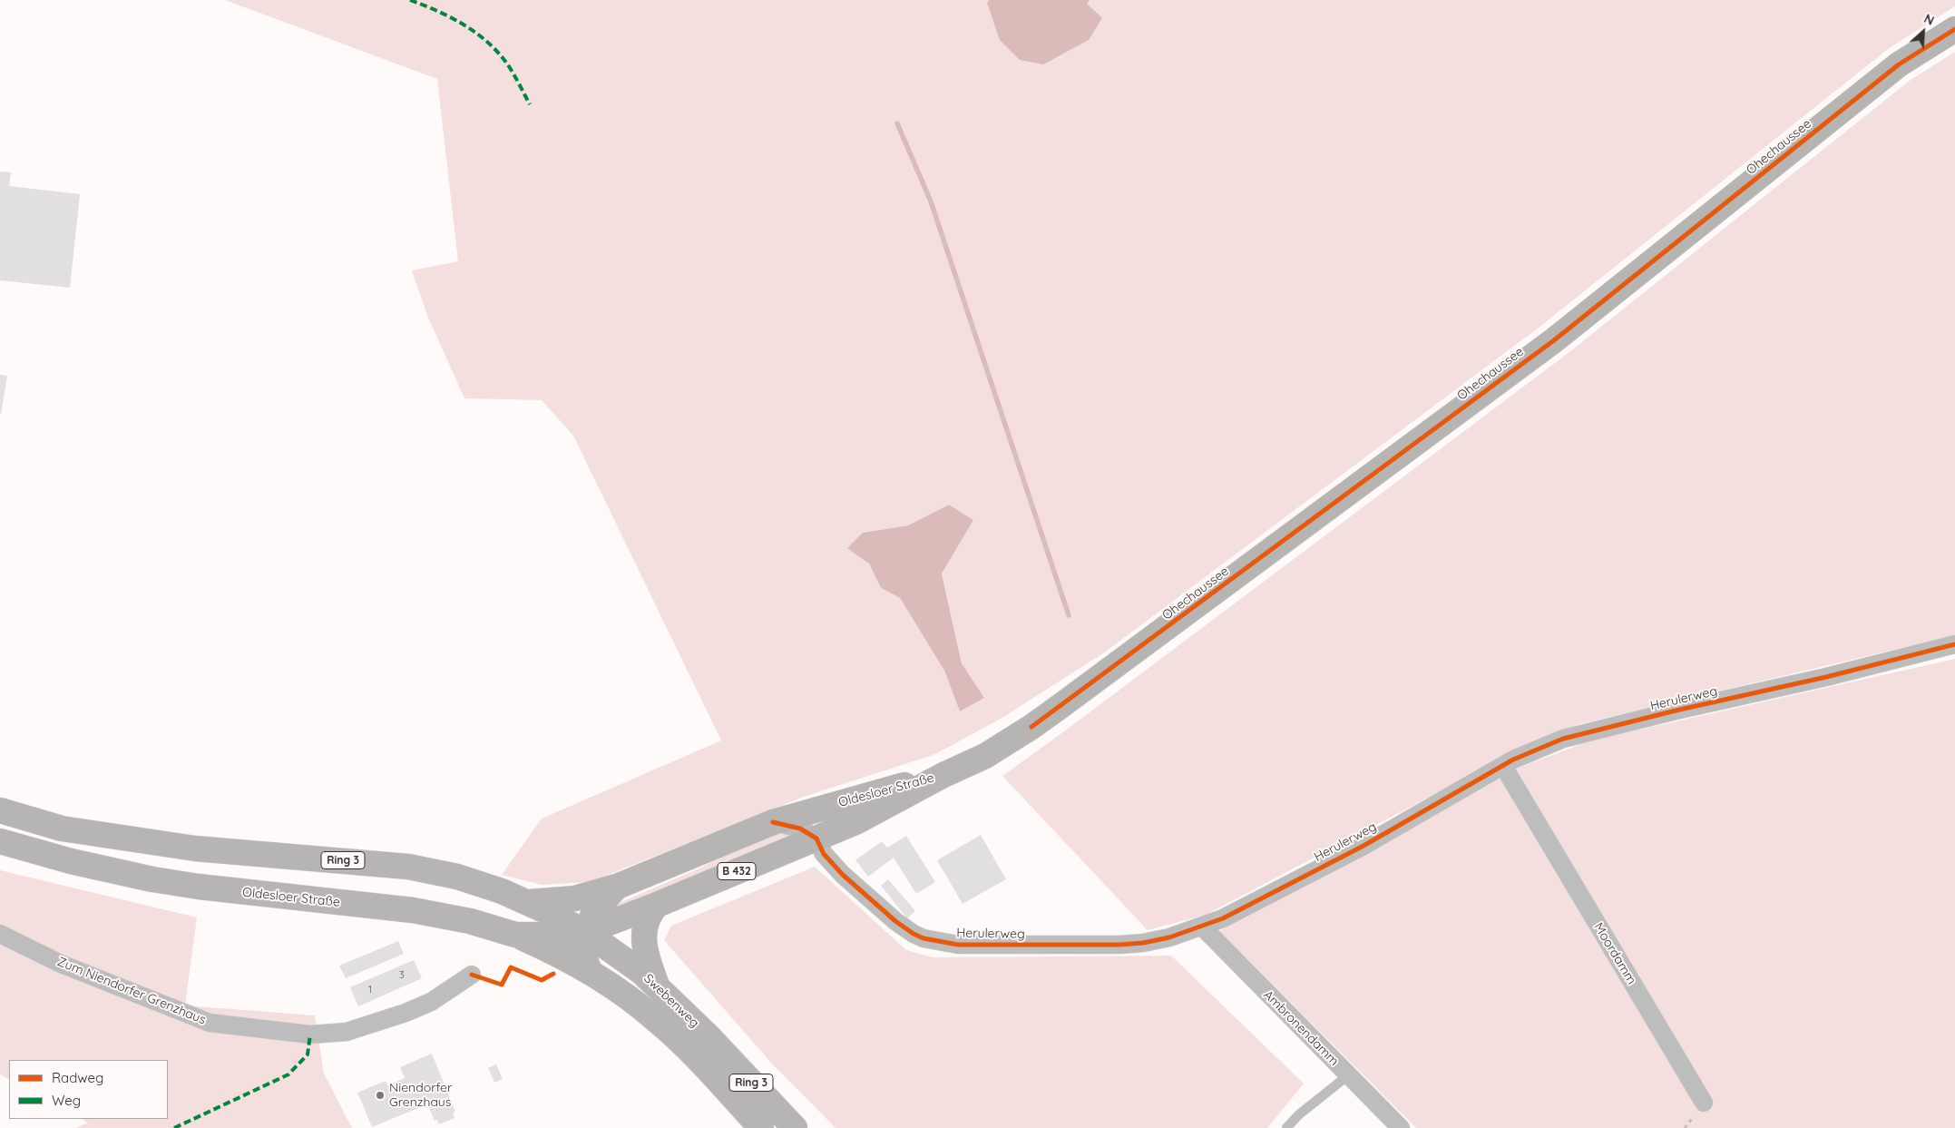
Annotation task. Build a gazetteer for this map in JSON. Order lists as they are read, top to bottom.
{
  "streets": {
    "main road": [
      "Ohechaussee",
      "Oldesloer Straße",
      "Ring 3",
      "B 432",
      "Swebenweg"
    ],
    "street": [
      "Herulerweg",
      "Moordamm",
      "Zum Niendorfer Grenzhaus",
      "Ambronendamm"
    ]
  },
  "crossings": [
    ["Ohechaussee", "Oldesloer Straße"],
    ["Herulerweg", "Oldesloer Straße"],
    ["Herulerweg", "Moordamm"],
    ["Herulerweg", "Ambronendamm"],
    ["Oldesloer Straße", "B 432"],
    ["Oldesloer Straße", "Swebenweg"],
    ["Ring 3", "B 432"],
    ["Ring 3", "Swebenweg"],
    ["B 432", "Swebenweg"]
  ],
  "places": ["Niendorfer Grenzhaus"],
  "house_numbers": ["3", "1"],
  "legend": ["Radweg", "Weg"],
  "north": "top right"
}
